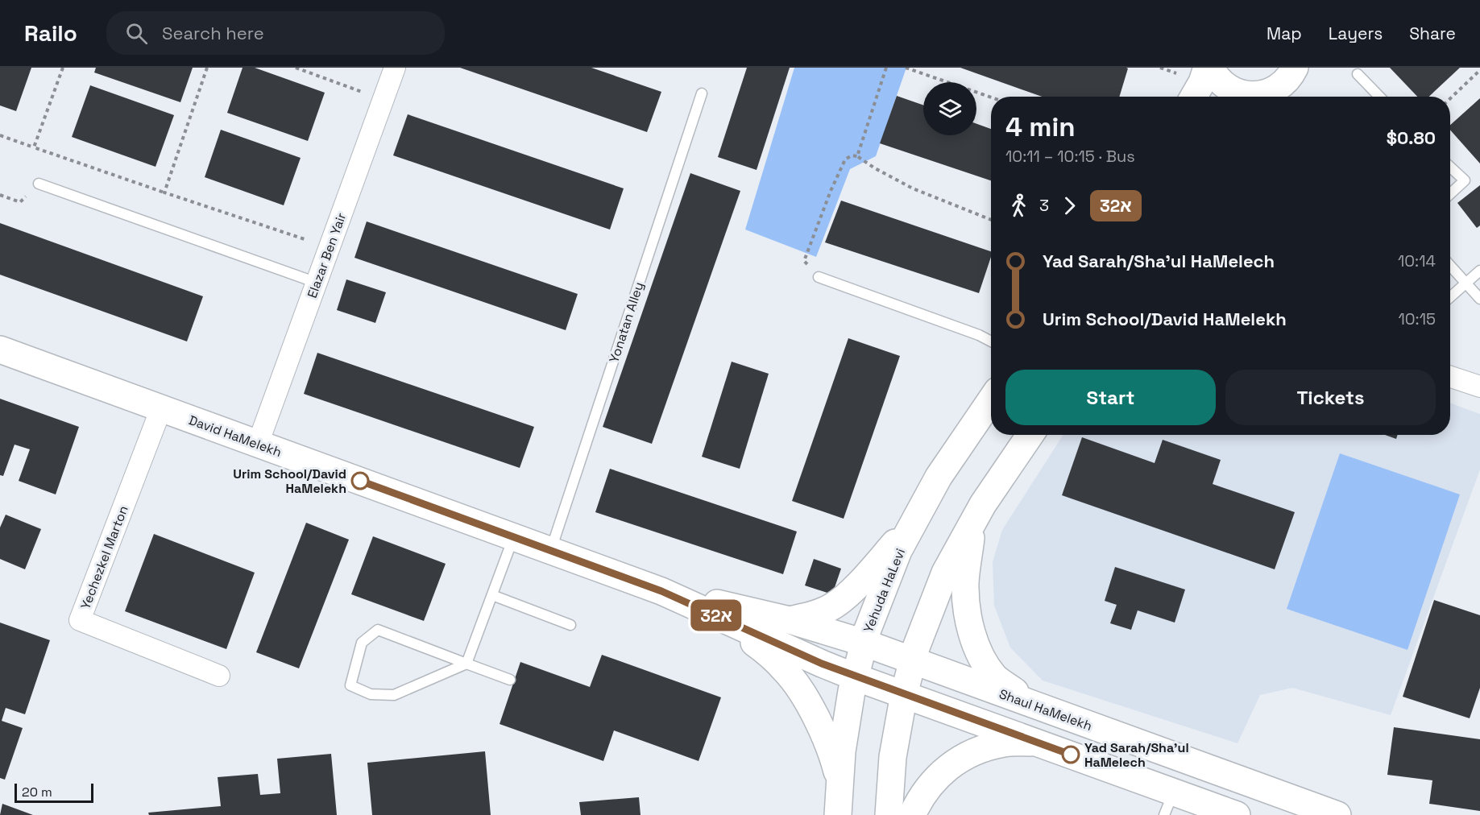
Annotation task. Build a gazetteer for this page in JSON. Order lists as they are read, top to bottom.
{
  "streets": {
    "street": [
      "Elazar Ben Yair",
      "David HaMelekh",
      "Yechezkel Marton",
      "Yehuda HaLevi",
      "Shaul HaMelekh"
    ],
    "lane": ["Yonatan Alley"]
  },
  "crossings": [
    ["Elazar Ben Yair", "David HaMelekh"],
    ["Yonatan Alley", "David HaMelekh"],
    ["David HaMelekh", "Yechezkel Marton"],
    ["David HaMelekh", "Yehuda HaLevi"],
    ["David HaMelekh", "Shaul HaMelekh"],
    ["Yehuda HaLevi", "Shaul HaMelekh"]
  ],
  "places": ["Urim School/David HaMelekh", "Yad Sarah/Sha’ul HaMelech"],
  "lines": ["bus line 32א"],
  "scale_bar": "20 m",
  "page": {
    "header": "Railo",
    "search": "Search here",
    "nav": ["Map", "Layers", "Share"],
    "on_map": "32א",
    "heading": ["4 min", "10:11 – 10:15 · Bus", "$0.80"],
    "legs": ["3", "32א"],
    "list": [
      {
        "name": "Yad Sarah/Sha’ul HaMelech",
        "value": "10:14"
      },
      {
        "name": "Urim School/David HaMelekh",
        "value": "10:15"
      }
    ],
    "buttons": ["Start", "Tickets"],
    "scale": "20 m"
  }
}
